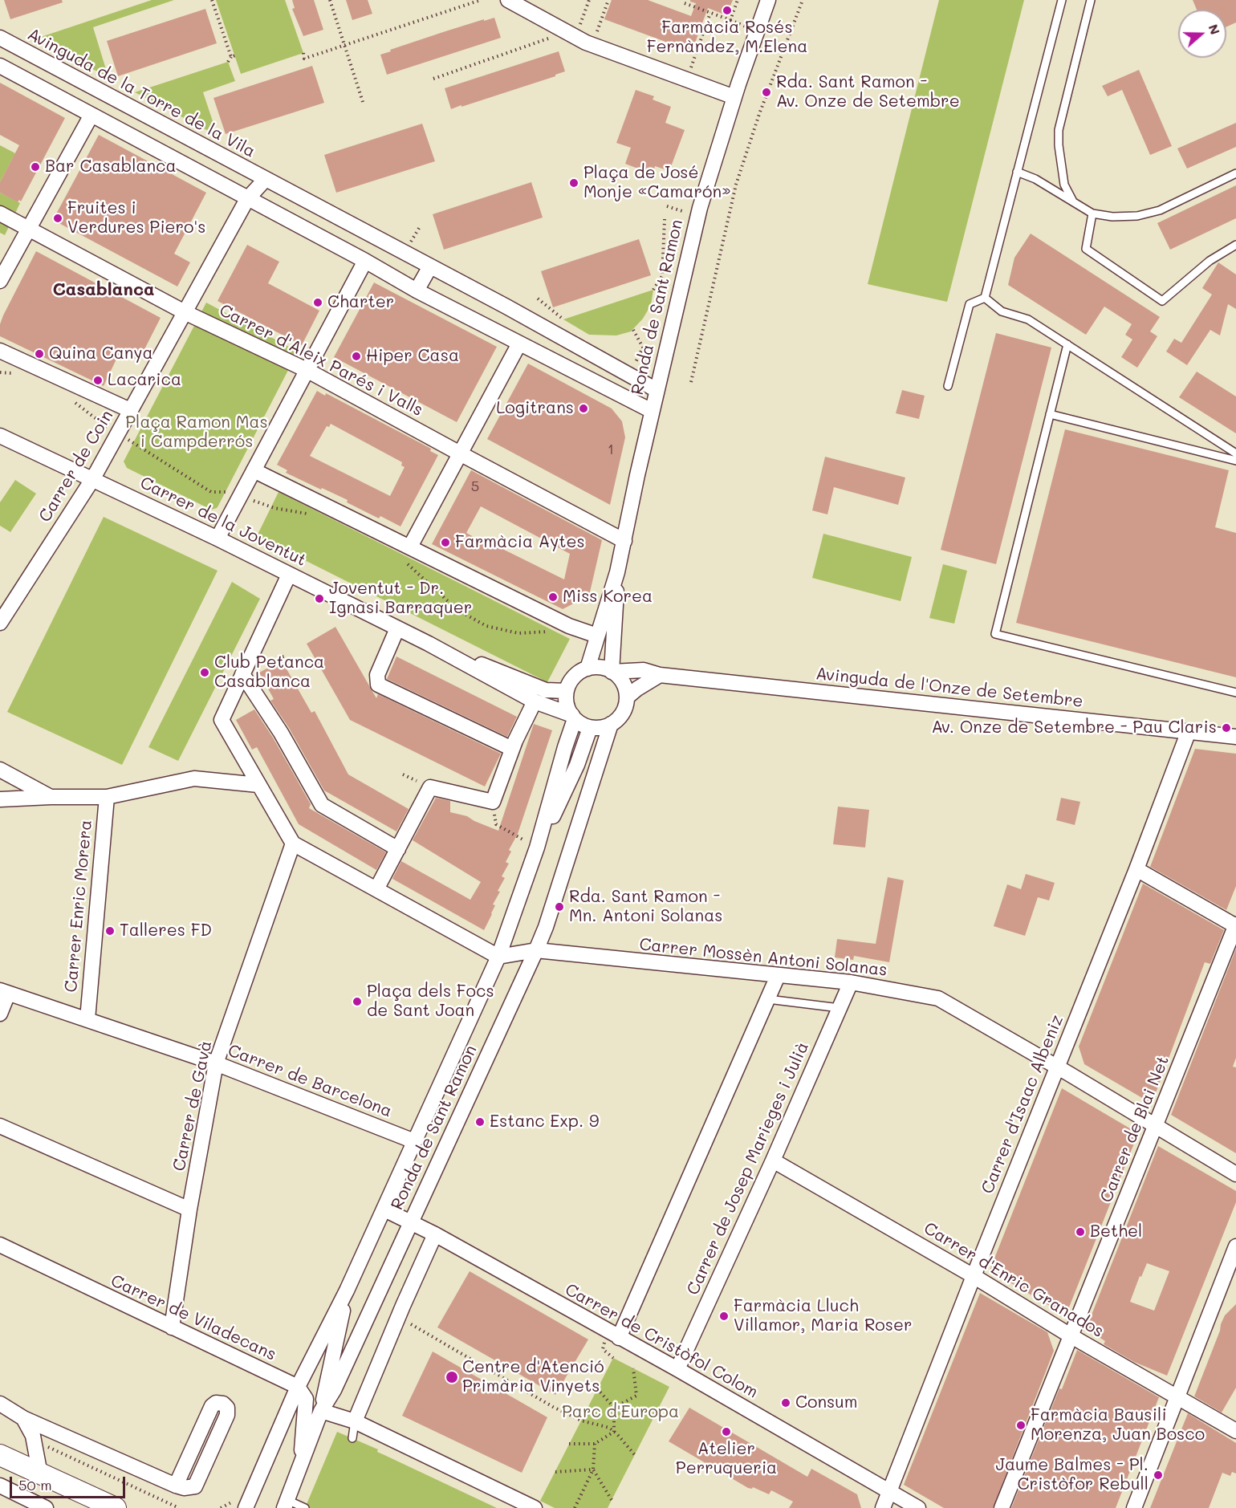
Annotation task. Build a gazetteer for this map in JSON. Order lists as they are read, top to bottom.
{
  "streets": {
    "street": [
      "Avinguda de la Torre de la Vila",
      "Ronda de Sant Ramon",
      "Carrer d'Aleix Parés i Valls",
      "Carrer de Coin",
      "Carrer de la Joventut",
      "Avinguda de l'Onze de Setembre",
      "Carrer Enric Morera",
      "Carrer Mossèn Antoni Solanas",
      "Carrer de Barcelona",
      "Carrer d'Isaac Albeniz",
      "Carrer de Gavà",
      "Carrer de Blai Net",
      "Carrer de Josep Marieges i Julià",
      "Carrer d'Enric Granados",
      "Carrer de Viladecans",
      "Carrer de Cristòfol Colom"
    ]
  },
  "crossings": [
    ["Avinguda de la Torre de la Vila", "Ronda de Sant Ramon"],
    ["Avinguda de la Torre de la Vila", "Carrer de Coin"],
    ["Ronda de Sant Ramon", "Carrer d'Aleix Parés i Valls"],
    ["Ronda de Sant Ramon", "Carrer de la Joventut"],
    ["Ronda de Sant Ramon", "Avinguda de l'Onze de Setembre"],
    ["Ronda de Sant Ramon", "Carrer Mossèn Antoni Solanas"],
    ["Ronda de Sant Ramon", "Carrer de Barcelona"],
    ["Ronda de Sant Ramon", "Carrer de Viladecans"],
    ["Ronda de Sant Ramon", "Carrer de Cristòfol Colom"],
    ["Carrer d'Aleix Parés i Valls", "Carrer de Coin"],
    ["Carrer de Coin", "Carrer de la Joventut"],
    ["Carrer de la Joventut", "Avinguda de l'Onze de Setembre"],
    ["Avinguda de l'Onze de Setembre", "Carrer d'Isaac Albeniz"],
    ["Carrer Enric Morera", "Carrer de Barcelona"],
    ["Carrer Mossèn Antoni Solanas", "Carrer d'Isaac Albeniz"],
    ["Carrer Mossèn Antoni Solanas", "Carrer de Blai Net"],
    ["Carrer Mossèn Antoni Solanas", "Carrer de Josep Marieges i Julià"],
    ["Carrer de Barcelona", "Carrer de Gavà"],
    ["Carrer d'Isaac Albeniz", "Carrer d'Enric Granados"],
    ["Carrer d'Isaac Albeniz", "Carrer de Cristòfol Colom"],
    ["Carrer de Gavà", "Carrer de Viladecans"],
    ["Carrer de Blai Net", "Carrer d'Enric Granados"],
    ["Carrer de Josep Marieges i Julià", "Carrer d'Enric Granados"],
    ["Carrer de Josep Marieges i Julià", "Carrer de Cristòfol Colom"]
  ],
  "districts": ["Casablanca"],
  "parks": ["Plaça Ramon Mas i Campderrós", "Parc d'Europa"],
  "places": [
    "Farmàcia Rosés Fernàndez, M.Elena",
    "Rda. Sant Ramon - Av. Onze de Setembre",
    "Bar Casablanca",
    "Plaça de José Monje «Camarón»",
    "Fruites i Verdures Piero's",
    "Charter",
    "Quina Canya",
    "Hiper Casa",
    "Lacarica",
    "Logitrans",
    "Farmàcia Aytes",
    "Miss Korea",
    "Joventut - Dr. Ignasi Barraquer",
    "Club Petanca Casablanca",
    "Av. Onze de Setembre - Pau Claris",
    "Rda. Sant Ramon - Mn. Antoni Solanas",
    "Talleres FD",
    "Plaça dels Focs de Sant Joan",
    "Estanc Exp. 9",
    "Bethel",
    "Farmàcia Lluch Villamor, Maria Roser",
    "Centre d'Atenció Primària Vinyets",
    "Consum",
    "Farmàcia Bausili Morenza, Juan Bosco",
    "Atelier Perruqueria",
    "Jaume Balmes - Pl. Cristòfor Rebull"
  ],
  "house_numbers": ["1", "5"],
  "scale_bar": "50 m",
  "north": "right"
}
